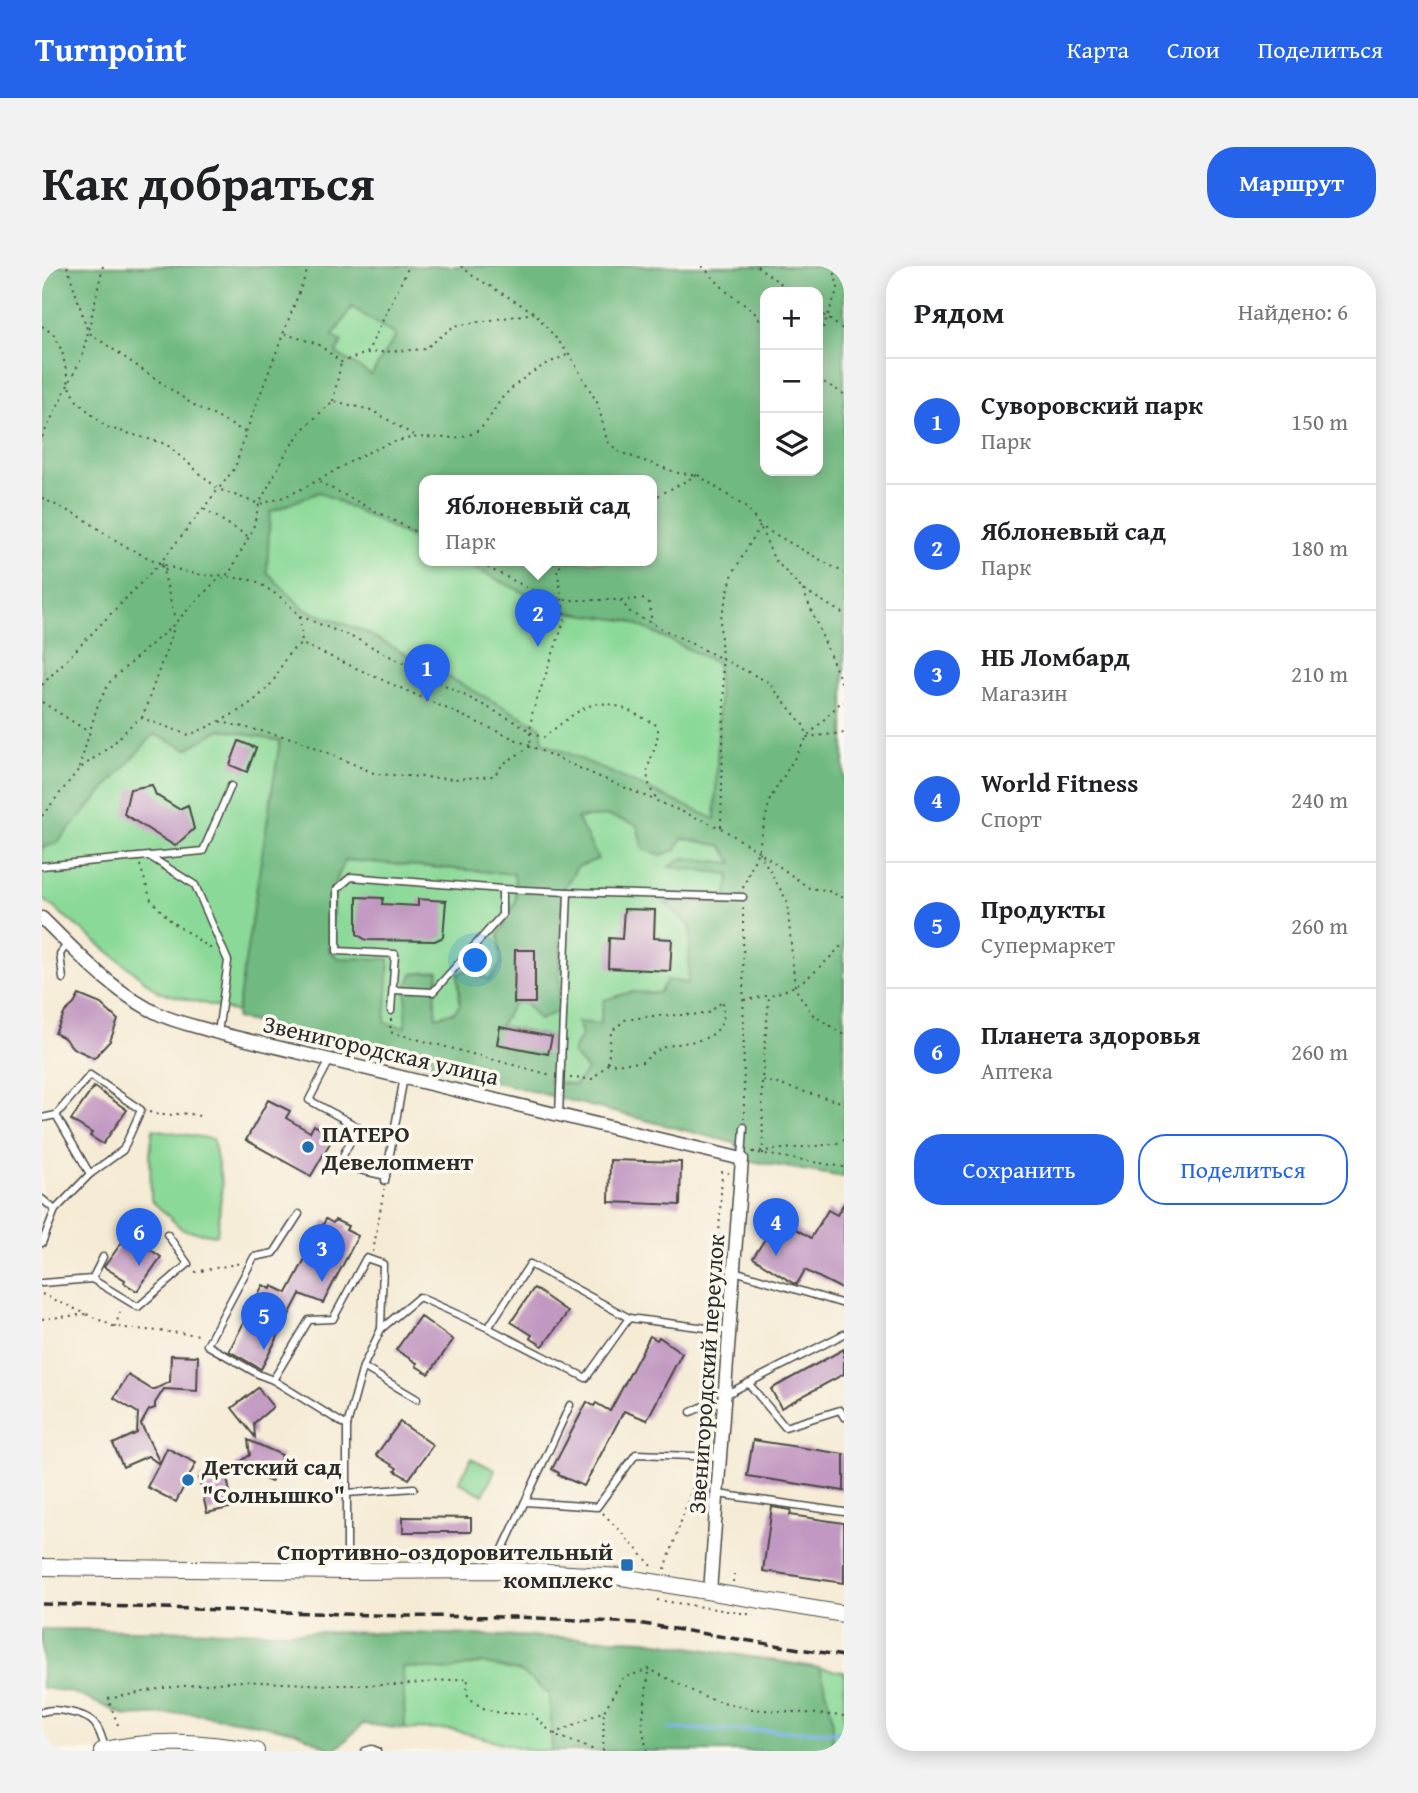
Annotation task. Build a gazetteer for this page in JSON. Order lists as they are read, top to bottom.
{
  "streets": {
    "street": ["Звенигородская улица", "Звенигородский переулок"]
  },
  "crossings": [
    ["Звенигородская улица", "Звенигородский переулок"]
  ],
  "places": {
    "other": ["ПАТЕРО Девелопмент", "Детский сад \"Солнышко\""],
    "transit": ["Спортивно-оздоровительный комплекс"]
  },
  "page": {
    "header": "Turnpoint",
    "nav": ["Карта", "Слои", "Поделиться"],
    "title": "Как добраться",
    "buttons": [
      "Маршрут",
      ["Сохранить", "Поделиться"]
    ],
    "heading": ["Рядом", "Найдено: 6"],
    "map_buttons": ["+", "−"],
    "list": [
      {
        "mark": "1",
        "name": "Суворовский парк",
        "note": "Парк",
        "value": "150 m"
      },
      {
        "mark": "2",
        "name": "Яблоневый сад",
        "note": "Парк",
        "value": "180 m"
      },
      {
        "mark": "3",
        "name": "НБ Ломбард",
        "note": "Магазин",
        "value": "210 m"
      },
      {
        "mark": "4",
        "name": "World Fitness",
        "note": "Спорт",
        "value": "240 m"
      },
      {
        "mark": "5",
        "name": "Продукты",
        "note": "Супермаркет",
        "value": "260 m"
      },
      {
        "mark": "6",
        "name": "Планета здоровья",
        "note": "Аптека",
        "value": "260 m"
      }
    ],
    "popup": ["Яблоневый сад", "Парк"],
    "pins": [
      "2",
      "1",
      "4",
      "6",
      "3",
      "5"
    ]
  }
}
